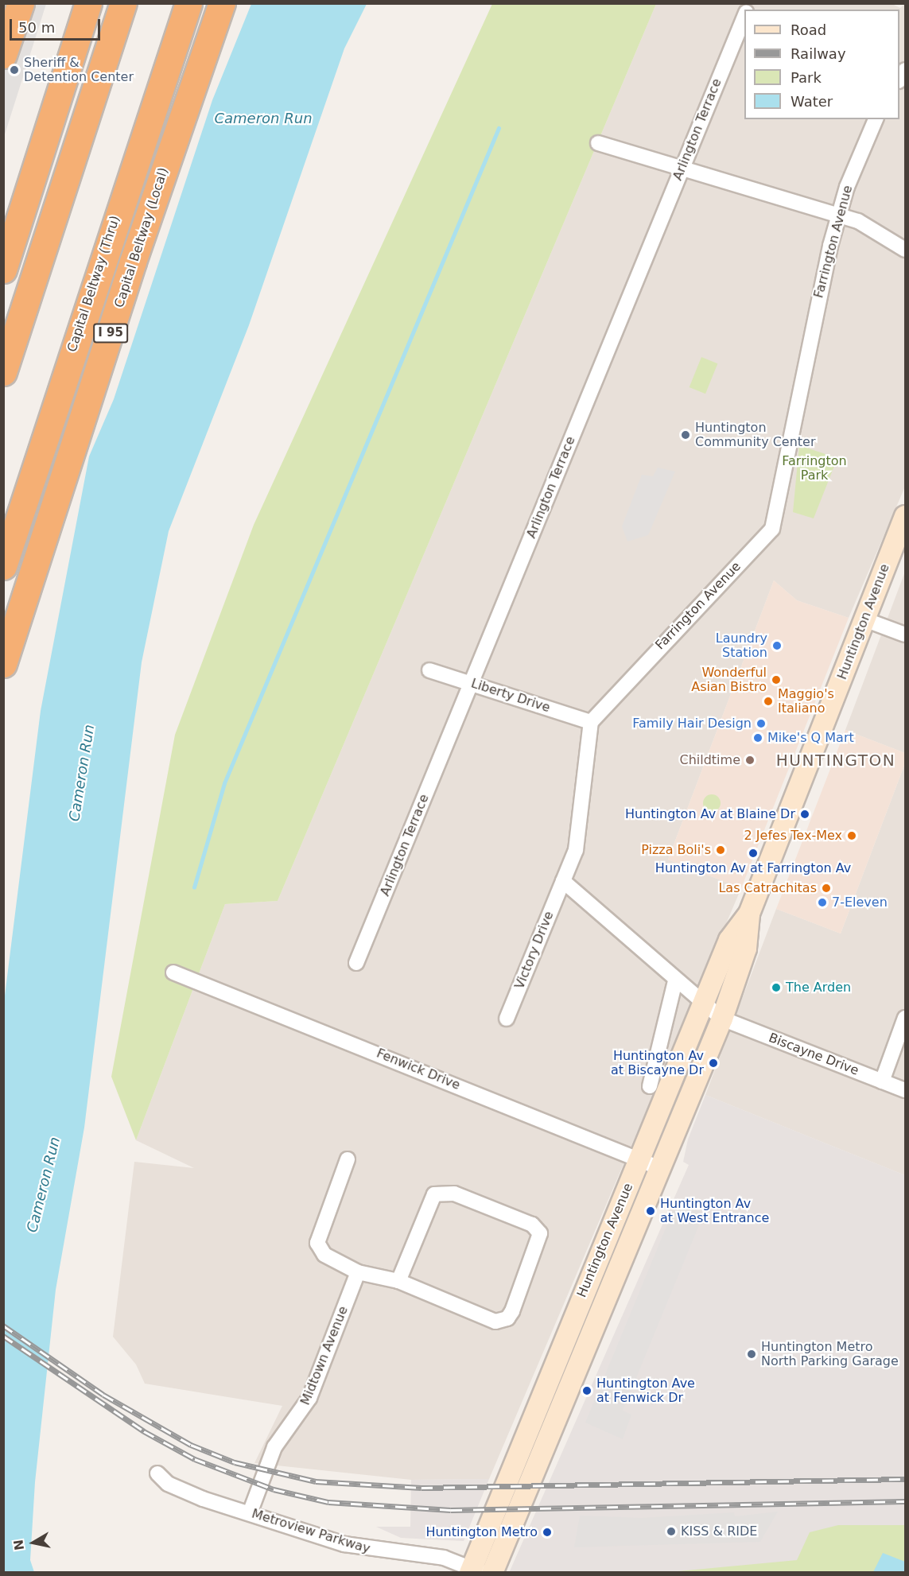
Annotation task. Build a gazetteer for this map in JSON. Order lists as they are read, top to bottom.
{
  "streets": {
    "highway": ["Capital Beltway (Local)", "Capital Beltway (Thru)", "I 95"],
    "main road": ["Huntington Avenue"],
    "street": [
      "Arlington Terrace",
      "Farrington Avenue",
      "Liberty Drive",
      "Victory Drive",
      "Biscayne Drive",
      "Fenwick Drive",
      "Midtown Avenue",
      "Metroview Parkway"
    ]
  },
  "crossings": [
    ["Arlington Terrace", "Liberty Drive"],
    ["Farrington Avenue", "Liberty Drive"],
    ["Huntington Avenue", "Biscayne Drive"],
    ["Huntington Avenue", "Fenwick Drive"],
    ["Huntington Avenue", "Metroview Parkway"],
    ["Midtown Avenue", "Metroview Parkway"]
  ],
  "districts": ["HUNTINGTON"],
  "water": ["Cameron Run"],
  "parks": ["Farrington Park"],
  "places": [
    "Sheriff & Detention Center",
    "Huntington Community Center",
    "Laundry Station",
    "Wonderful Asian Bistro",
    "Maggio's Italiano",
    "Family Hair Design",
    "Mike's Q Mart",
    "Childtime",
    "Huntington Av at Blaine Dr",
    "2 Jefes Tex-Mex",
    "Pizza Boli's",
    "Huntington Av at Farrington Av",
    "Las Catrachitas",
    "7-Eleven",
    "The Arden",
    "Huntington Av at Biscayne Dr",
    "Huntington Av at West Entrance",
    "Huntington Metro North Parking Garage",
    "Huntington Ave at Fenwick Dr",
    "KISS & RIDE",
    "Huntington Metro"
  ],
  "legend": [
    "Road",
    "Railway",
    "Park",
    "Water"
  ],
  "scale_bar": "50 m",
  "north": "left"
}
